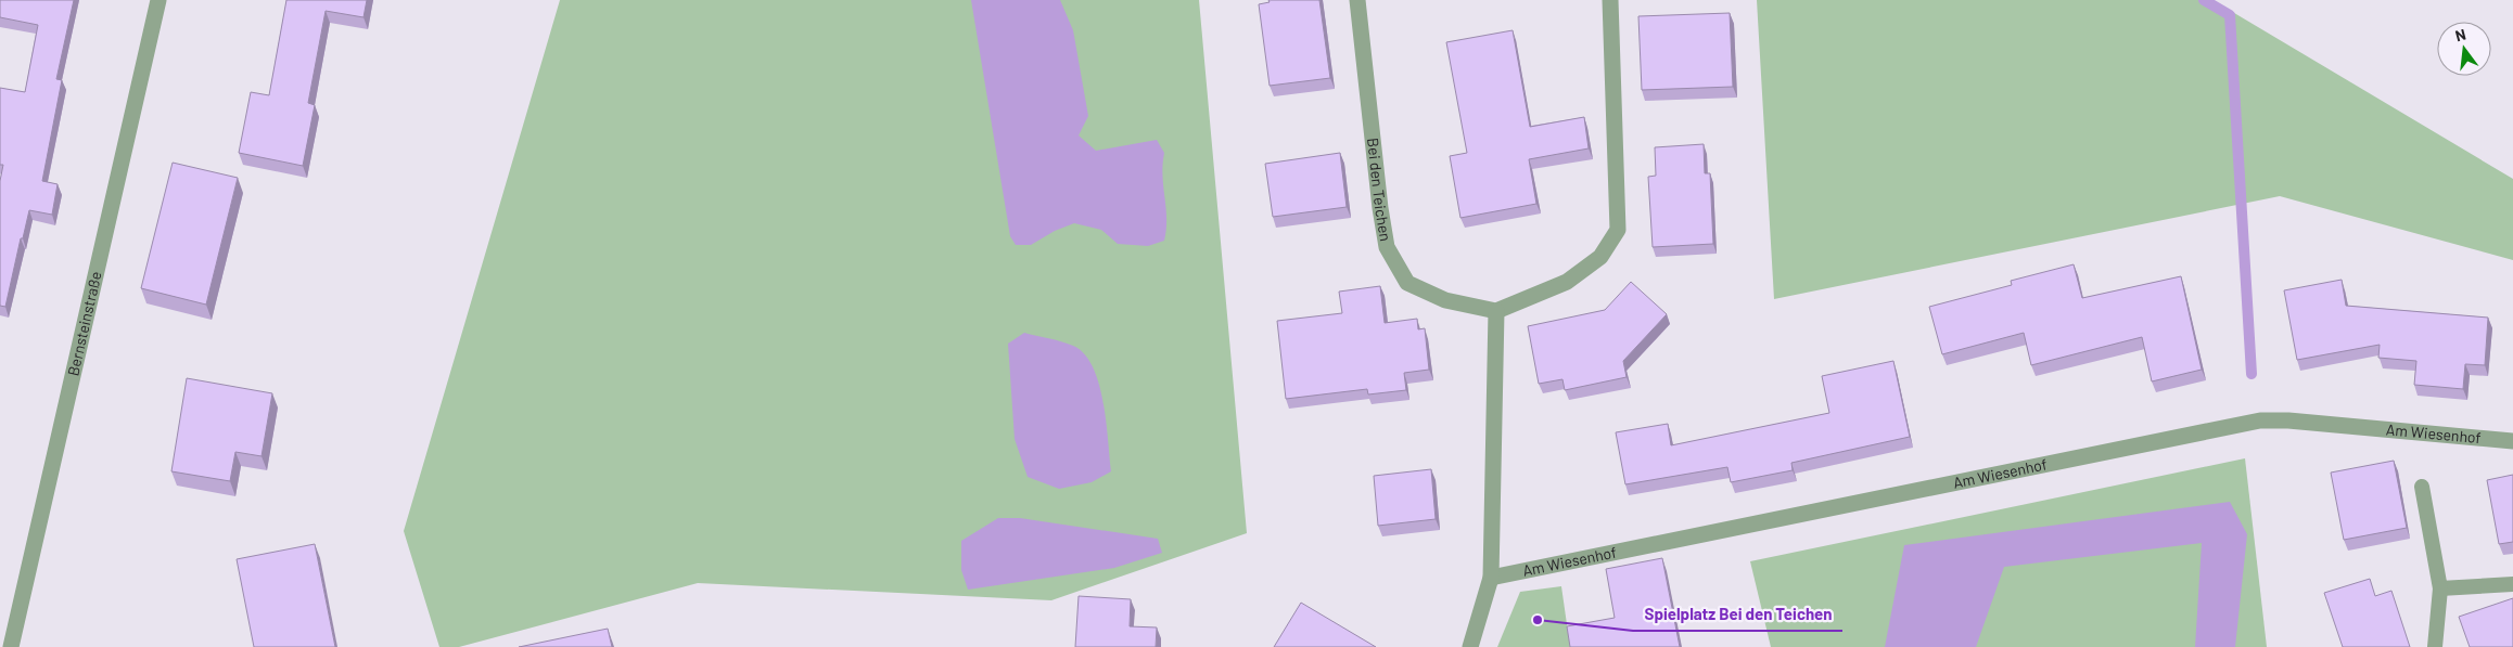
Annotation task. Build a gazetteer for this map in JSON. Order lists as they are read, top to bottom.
{
  "streets": {
    "street": ["Bei den Teichen", "Bernsteinstraße", "Am Wiesenhof"]
  },
  "places": ["Spielplatz Bei den Teichen"],
  "north": "top"
}
